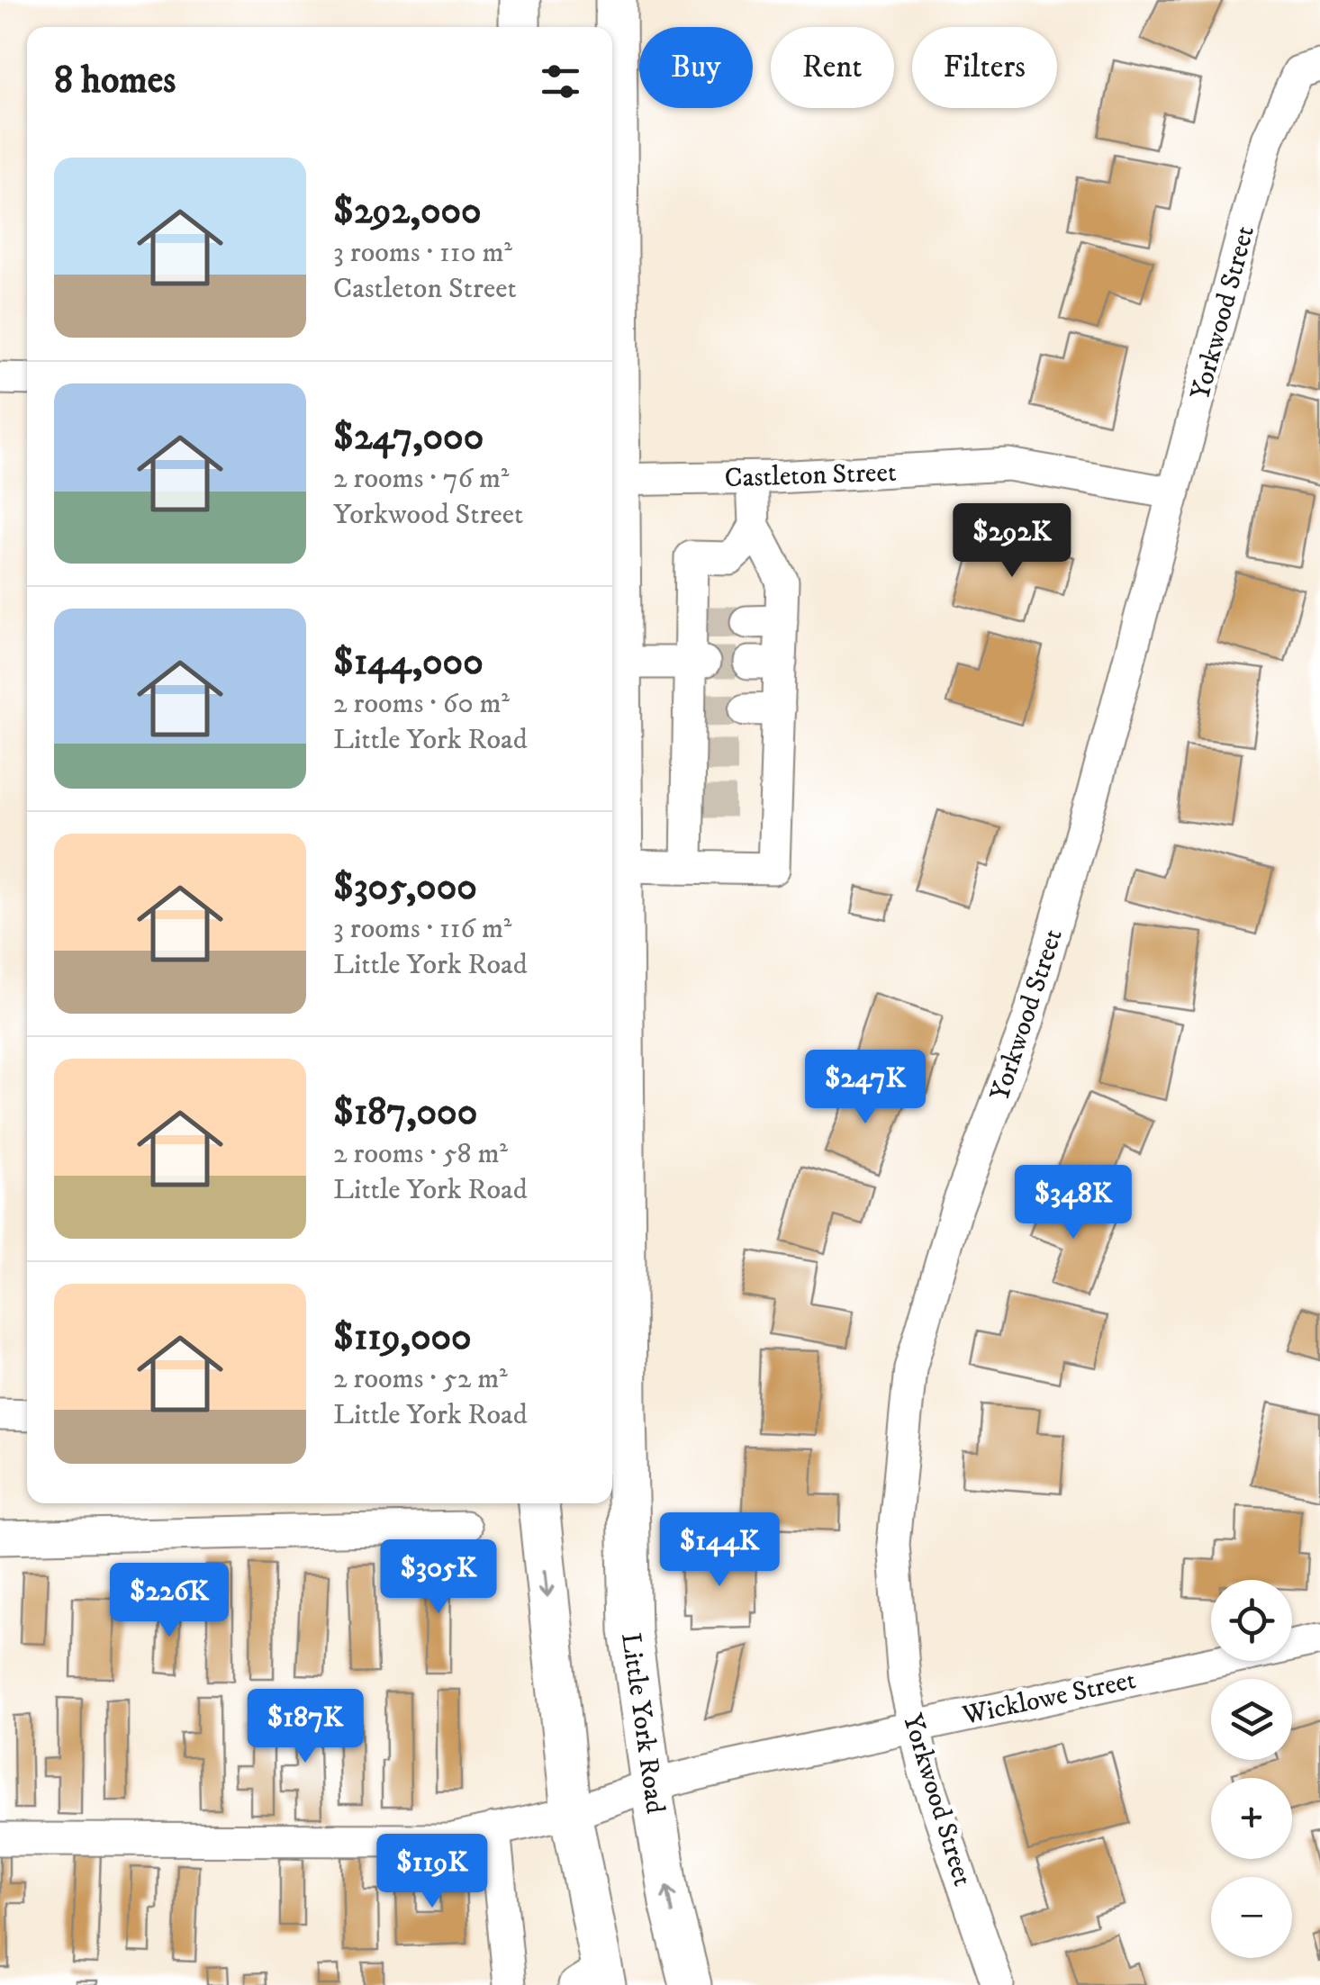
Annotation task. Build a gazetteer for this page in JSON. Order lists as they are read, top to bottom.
{
  "streets": {
    "main road": ["Little York Road"],
    "street": ["Yorkwood Street", "Castleton Street", "Wicklowe Street"]
  },
  "crossings": [
    ["Yorkwood Street", "Castleton Street"],
    ["Yorkwood Street", "Wicklowe Street"],
    ["Castleton Street", "Little York Road"],
    ["Wicklowe Street", "Little York Road"]
  ],
  "page": {
    "chip": ["Buy", "Rent", "Filters"],
    "heading": "8 homes",
    "list": [
      {
        "name": "$292,000",
        "note": "3 rooms · 110 m² · Castleton Street"
      },
      {
        "name": "$247,000",
        "note": "2 rooms · 76 m² · Yorkwood Street"
      },
      {
        "name": "$144,000",
        "note": "2 rooms · 60 m² · Little York Road"
      },
      {
        "name": "$305,000",
        "note": "3 rooms · 116 m² · Little York Road"
      },
      {
        "name": "$187,000",
        "note": "2 rooms · 58 m² · Little York Road"
      },
      {
        "name": "$119,000",
        "note": "2 rooms · 52 m² · Little York Road"
      }
    ],
    "price": [
      "$292K",
      "$247K",
      "$348K",
      "$144K",
      "$305K",
      "$226K",
      "$187K",
      "$119K"
    ],
    "map_buttons": ["+", "−"]
  }
}
